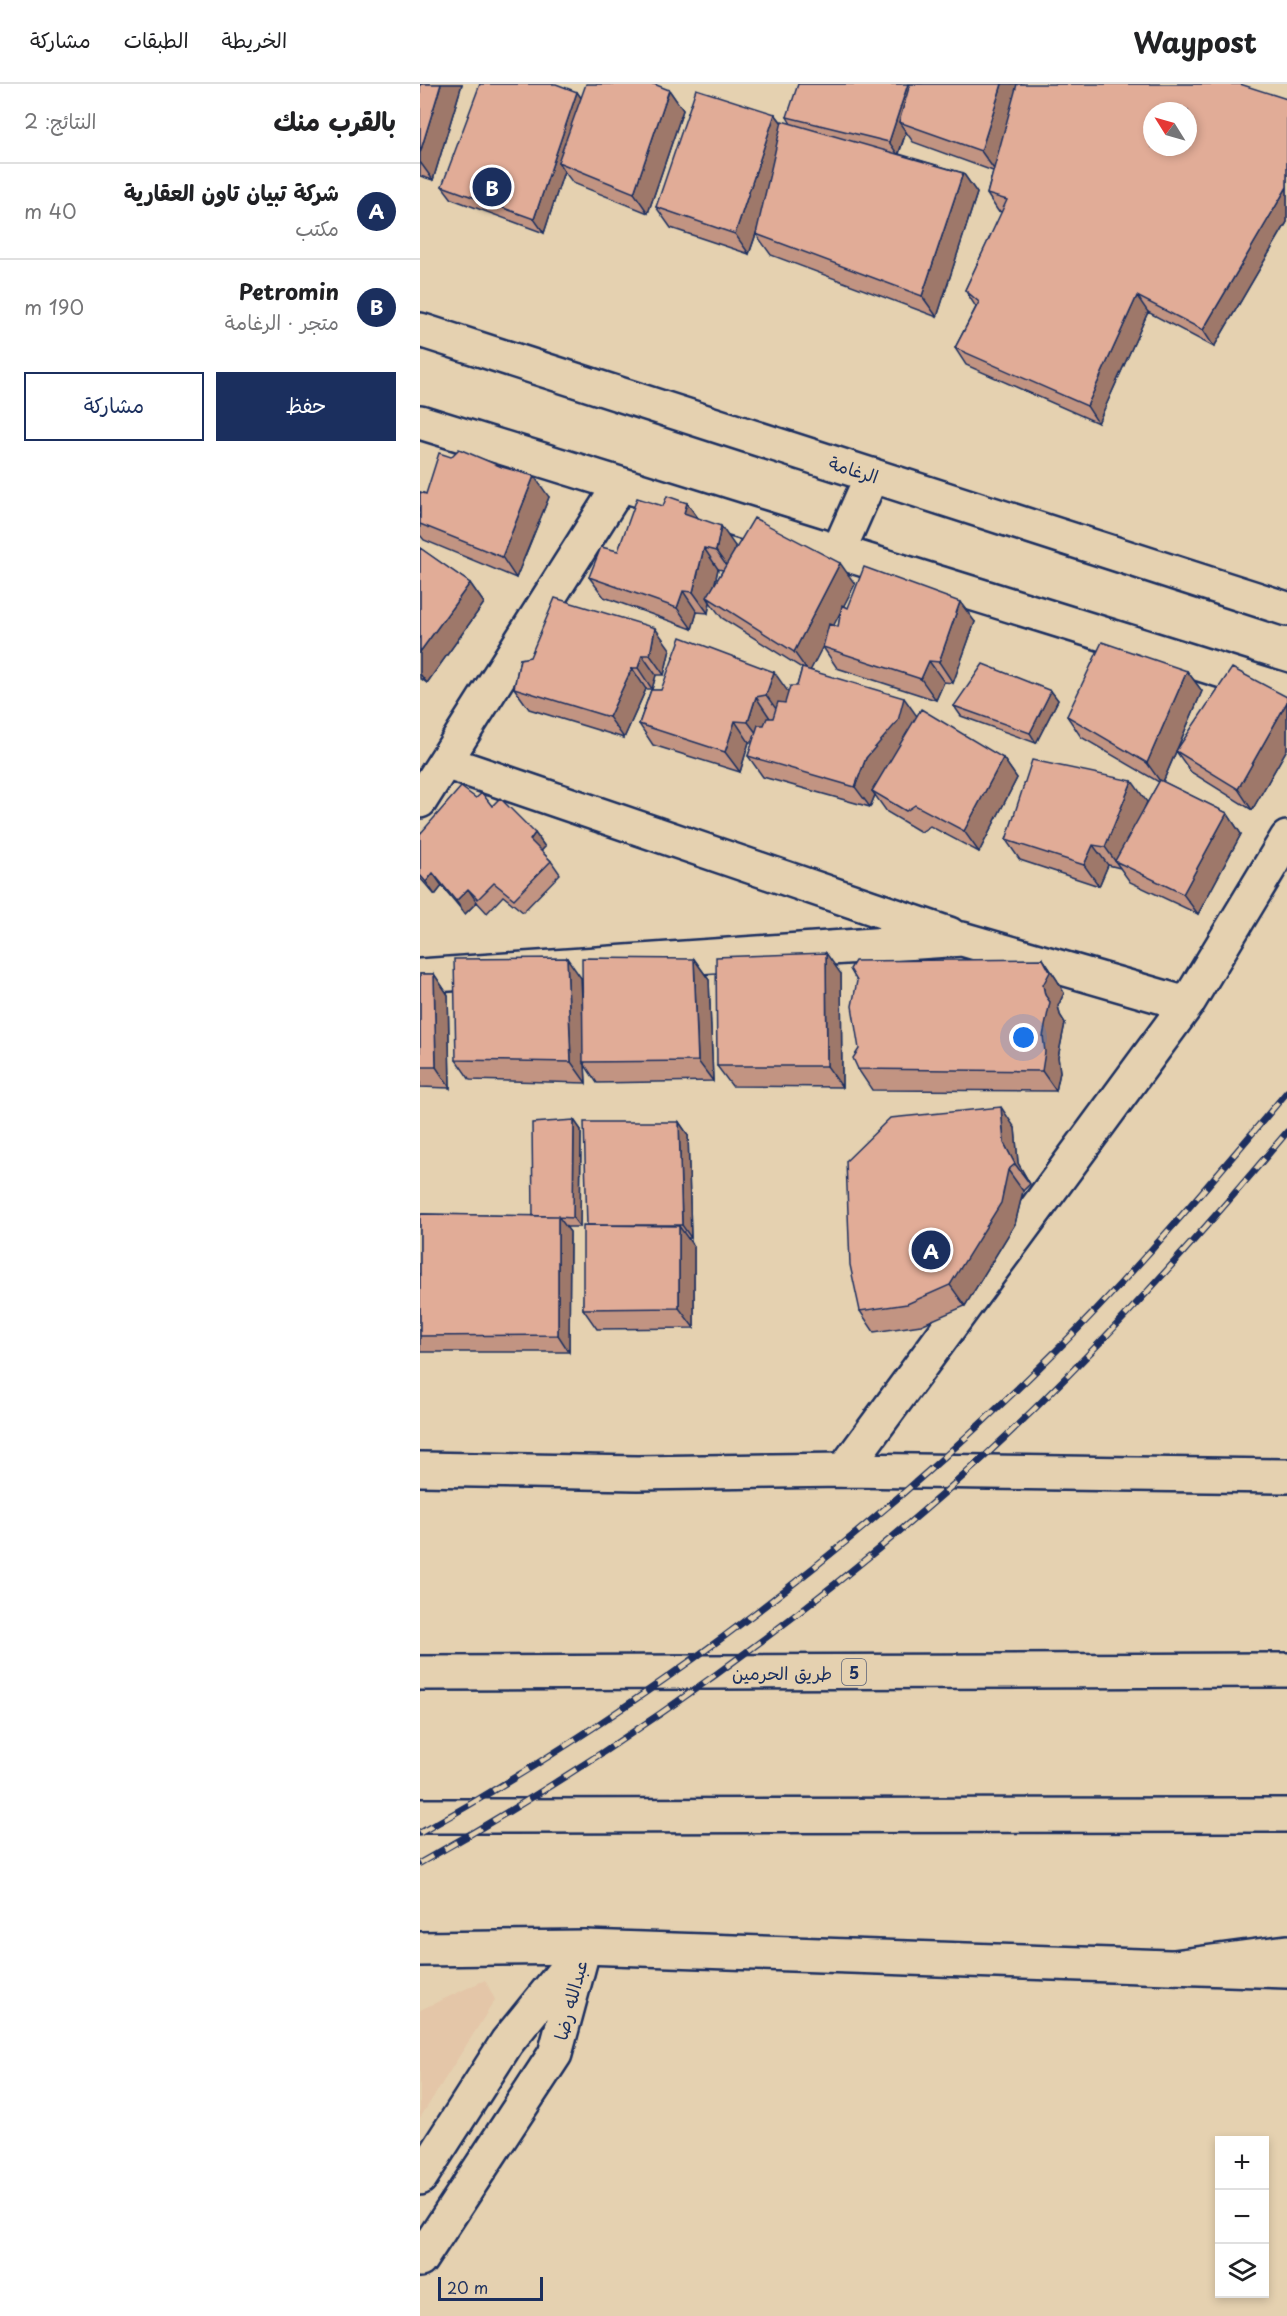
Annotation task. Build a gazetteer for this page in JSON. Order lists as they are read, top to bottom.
{
  "streets": {
    "main road": [
      "الرغامة",
      "طريق الحرمين",
      "5",
      "عبدالله رضا"
    ]
  },
  "scale_bar": "20 m",
  "north": "top left",
  "page": {
    "header": "Waypost",
    "nav": ["الخريطة", "الطبقات", "مشاركة"],
    "heading": ["بالقرب منك", "النتائج: 2"],
    "list": [
      {
        "mark": "A",
        "name": "شركة تبيان تاون العقارية",
        "note": "مكتب",
        "value": "40 m"
      },
      {
        "mark": "B",
        "name": "Petromin",
        "note": "متجر · الرغامة",
        "value": "190 m"
      }
    ],
    "pins": ["B", "A"],
    "buttons": ["حفظ", "مشاركة"],
    "map_buttons": ["+", "−"],
    "scale": "20 m"
  }
}
